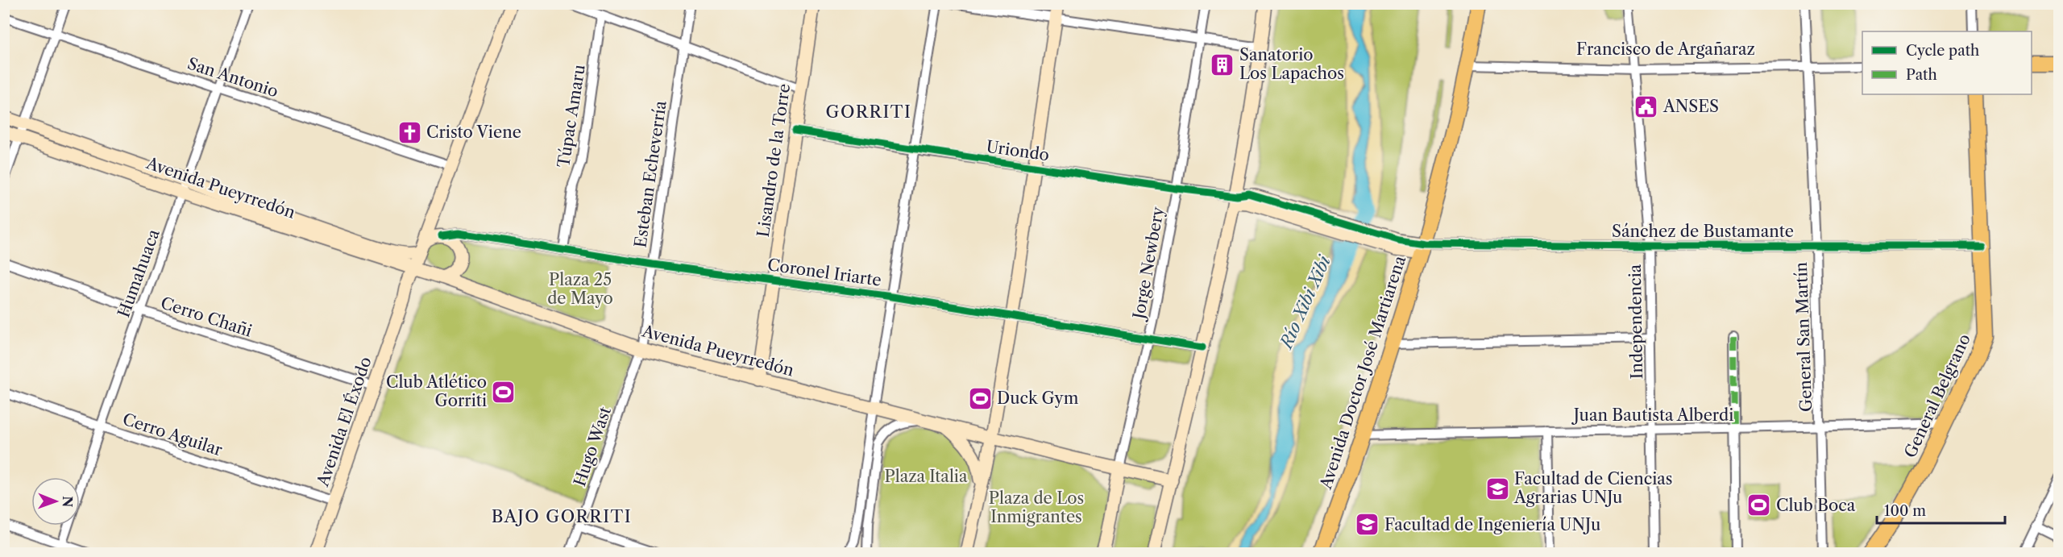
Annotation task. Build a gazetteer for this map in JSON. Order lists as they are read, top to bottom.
{
  "streets": {
    "main road": [
      "Lisandro de la Torre",
      "Avenida Pueyrredón",
      "Avenida Doctor José Martiarena",
      "General Belgrano",
      "Avenida El Éxodo"
    ],
    "street": [
      "Francisco de Argañaraz",
      "San Antonio",
      "Túpac Amaru",
      "Uriondo",
      "Esteban Echeverría",
      "Sánchez de Bustamante",
      "Jorge Newbery",
      "Coronel Iriarte",
      "Humahuaca",
      "Cerro Chañi",
      "Independencia",
      "General San Martín",
      "Juan Bautista Alberdi",
      "Cerro Aguilar",
      "Hugo Wast"
    ]
  },
  "crossings": [
    ["Francisco de Argañaraz", "Independencia"],
    ["Francisco de Argañaraz", "General San Martín"],
    ["Francisco de Argañaraz", "Avenida Doctor José Martiarena"],
    ["San Antonio", "Humahuaca"],
    ["San Antonio", "Avenida El Éxodo"],
    ["Túpac Amaru", "Coronel Iriarte"],
    ["Uriondo", "Lisandro de la Torre"],
    ["Uriondo", "Jorge Newbery"],
    ["Lisandro de la Torre", "Avenida Pueyrredón"],
    ["Lisandro de la Torre", "Coronel Iriarte"],
    ["Esteban Echeverría", "Avenida Pueyrredón"],
    ["Esteban Echeverría", "Coronel Iriarte"],
    ["Esteban Echeverría", "Hugo Wast"],
    ["Avenida Pueyrredón", "Jorge Newbery"],
    ["Avenida Pueyrredón", "Coronel Iriarte"],
    ["Avenida Pueyrredón", "Humahuaca"],
    ["Avenida Pueyrredón", "Avenida El Éxodo"],
    ["Avenida Pueyrredón", "Hugo Wast"],
    ["Sánchez de Bustamante", "Independencia"],
    ["Sánchez de Bustamante", "General San Martín"],
    ["Sánchez de Bustamante", "Avenida Doctor José Martiarena"],
    ["Sánchez de Bustamante", "General Belgrano"],
    ["Jorge Newbery", "Coronel Iriarte"],
    ["Coronel Iriarte", "Avenida El Éxodo"],
    ["Humahuaca", "Cerro Chañi"],
    ["Humahuaca", "Cerro Aguilar"],
    ["Cerro Chañi", "Avenida El Éxodo"],
    ["Independencia", "Juan Bautista Alberdi"],
    ["General San Martín", "Juan Bautista Alberdi"],
    ["Avenida Doctor José Martiarena", "Juan Bautista Alberdi"],
    ["General Belgrano", "Juan Bautista Alberdi"],
    ["Avenida El Éxodo", "Cerro Aguilar"]
  ],
  "districts": ["GORRITI", "BAJO GORRITI"],
  "water": ["Río Xibi Xibi"],
  "parks": ["Plaza 25 de Mayo", "Plaza Italia", "Plaza de Los Inmigrantes"],
  "places": {
    "building": ["Sanatorio Los Lapachos"],
    "public building": ["ANSES"],
    "church": ["Cristo Viene"],
    "sports": ["Club Atlético Gorriti", "Duck Gym", "Club Boca"],
    "school or university": ["Facultad de Ciencias Agrarias UNJu", "Facultad de Ingeniería UNJu"]
  },
  "legend": ["Cycle path", "Path"],
  "scale_bar": "100 m",
  "north": "right"
}
